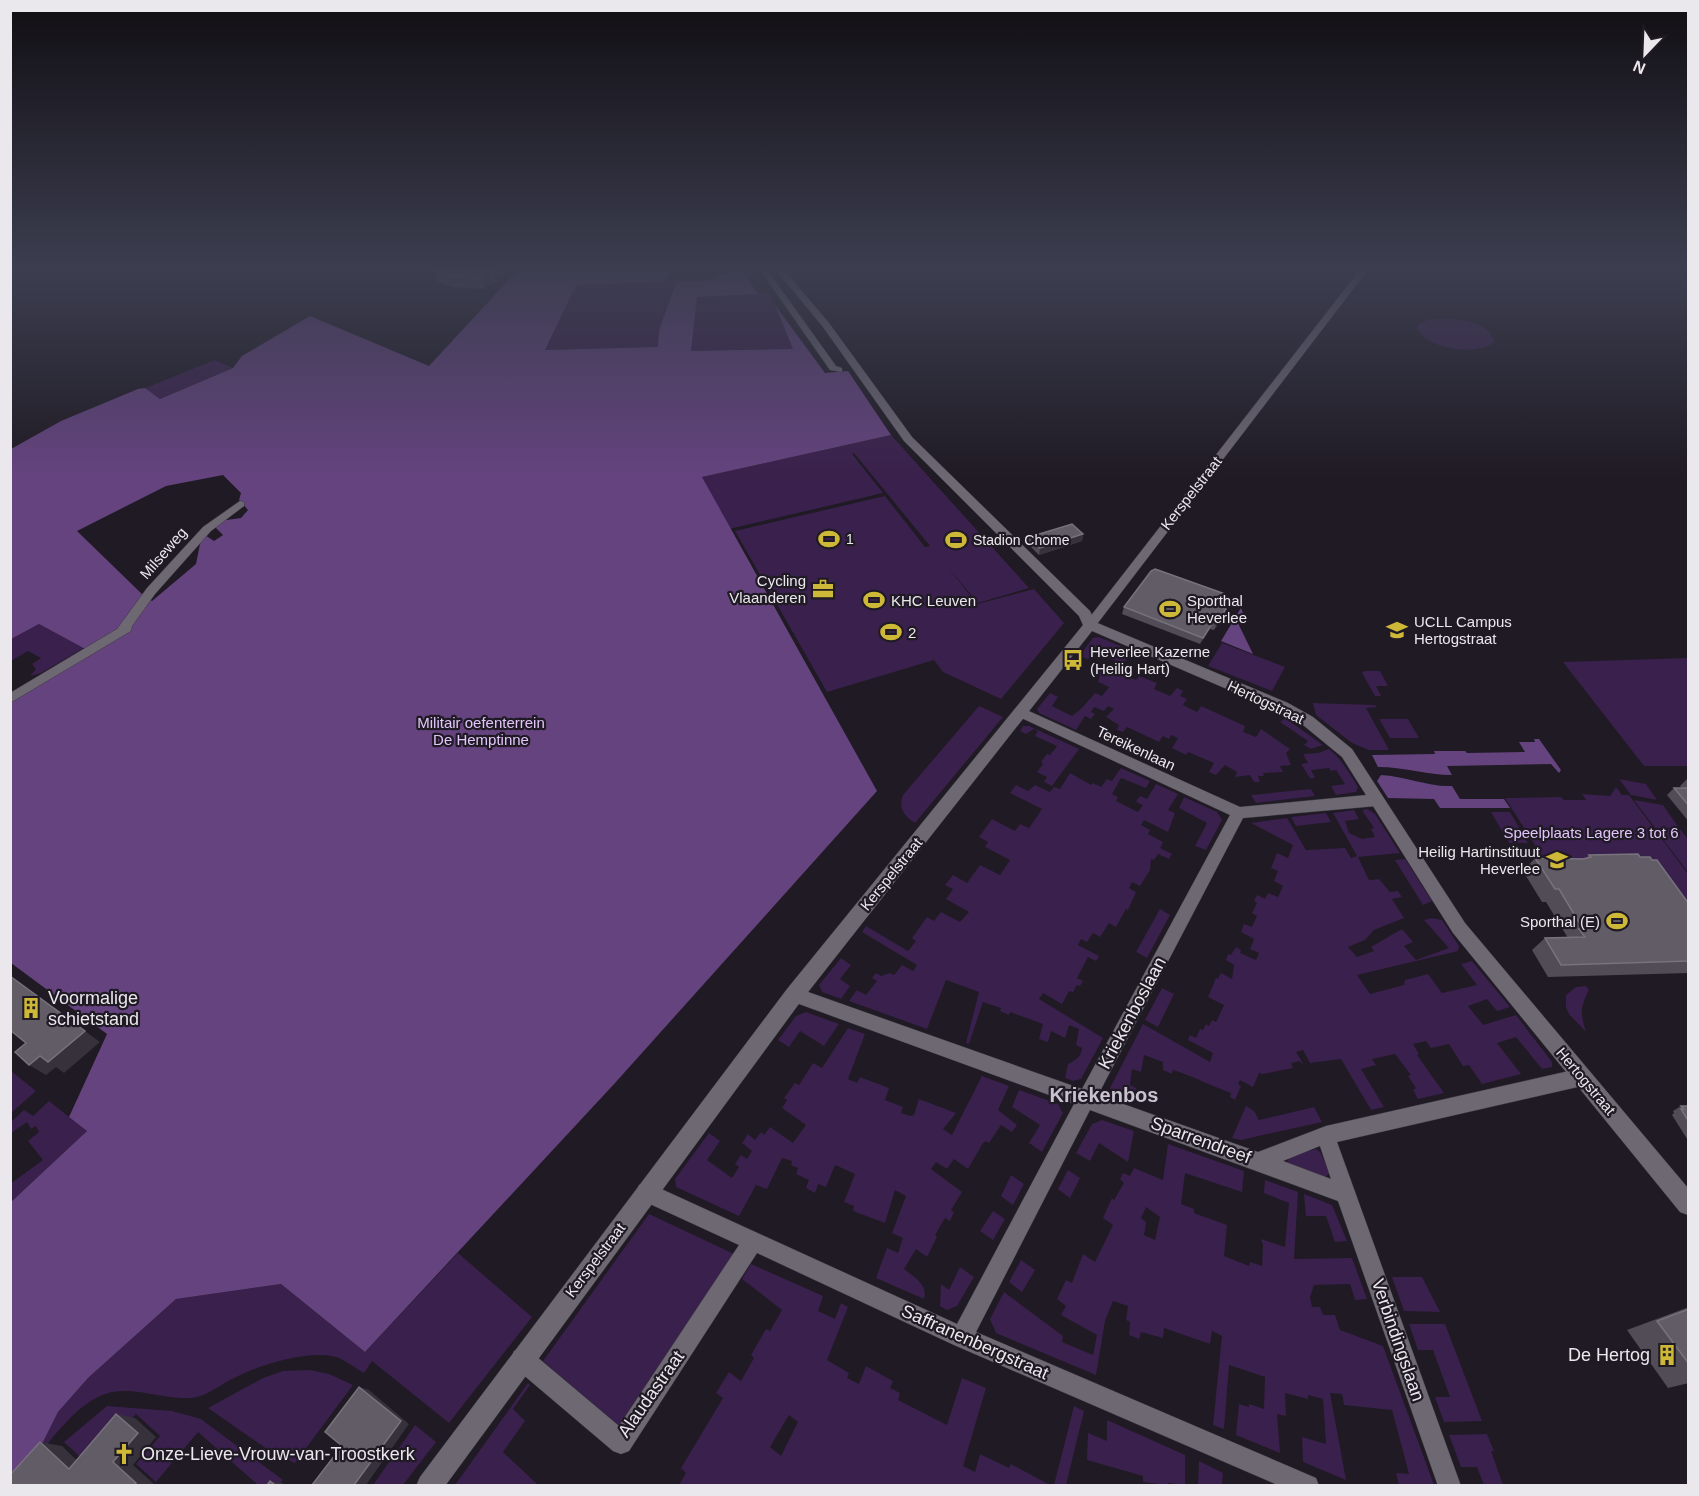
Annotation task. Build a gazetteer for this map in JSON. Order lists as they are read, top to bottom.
{
  "streets": {
    "street": [
      "Kerspelstraat",
      "Milseweg",
      "Hertogstraat",
      "Tereikenlaan",
      "Kriekenboslaan",
      "Sparrendreef",
      "Verbindingslaan",
      "Saffranenbergstraat",
      "Alaudastraat"
    ]
  },
  "crossings": [
    ["Kerspelstraat", "Hertogstraat"],
    ["Kerspelstraat", "Tereikenlaan"],
    ["Kerspelstraat", "Sparrendreef"],
    ["Kerspelstraat", "Saffranenbergstraat"],
    ["Kerspelstraat", "Alaudastraat"],
    ["Hertogstraat", "Sparrendreef"],
    ["Tereikenlaan", "Kriekenboslaan"],
    ["Kriekenboslaan", "Sparrendreef"],
    ["Kriekenboslaan", "Saffranenbergstraat"],
    ["Sparrendreef", "Verbindingslaan"],
    ["Saffranenbergstraat", "Alaudastraat"]
  ],
  "districts": ["Kriekenbos"],
  "parks": ["Militair oefenterrein De Hemptinne", "Speelplaats Lagere 3 tot 6"],
  "places": {
    "sports": [
      "1",
      "Stadion Chome",
      "KHC Leuven",
      "Sporthal Heverlee",
      "2",
      "Sporthal (E)"
    ],
    "office": ["Cycling Vlaanderen"],
    "school or university": ["UCLL Campus Hertogstraat", "Heilig Hartinstituut Heverlee"],
    "bus stop": ["Heverlee Kazerne (Heilig Hart)"],
    "building": ["Voormalige schietstand", "De Hertog"],
    "church": ["Onze-Lieve-Vrouw-van-Troostkerk"]
  },
  "north": "bottom left"
}
